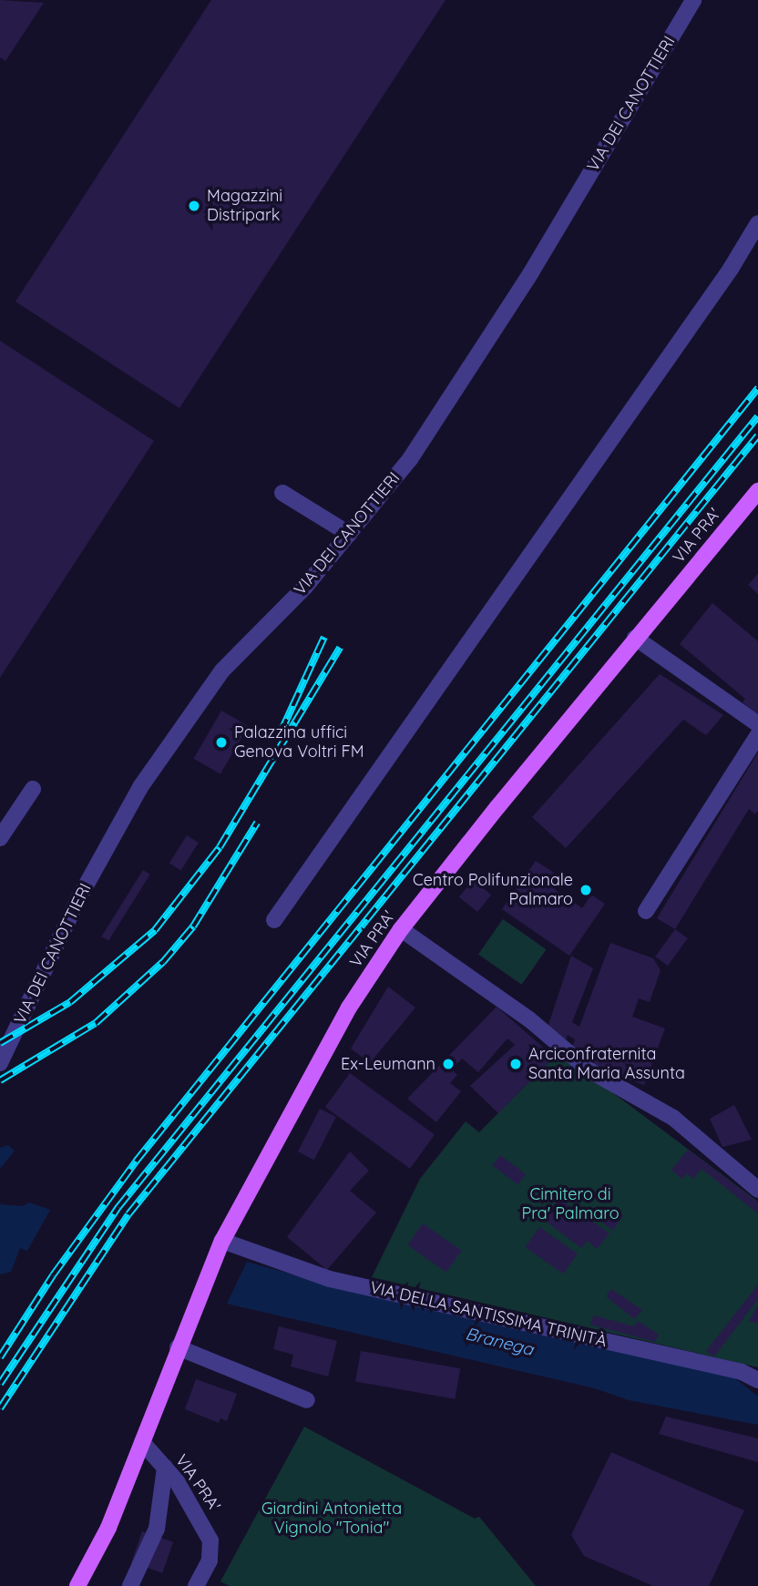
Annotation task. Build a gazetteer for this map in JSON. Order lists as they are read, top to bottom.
{
  "streets": {
    "main road": ["VIA PRA'"],
    "street": ["VIA DEI CANOTTIERI", "VIA DELLA SANTISSIMA TRINITÀ"]
  },
  "crossings": [
    ["VIA PRA'", "VIA DELLA SANTISSIMA TRINITÀ"]
  ],
  "water": ["Branega"],
  "parks": ["Cimitero di Pra' Palmaro", "Giardini Antonietta Vignolo \"Tonia\""],
  "places": [
    "Magazzini Distripark",
    "Palazzina uffici Genova Voltri FM",
    "Centro Polifunzionale Palmaro",
    "Ex-Leumann",
    "Arciconfraternita Santa Maria Assunta"
  ]
}
